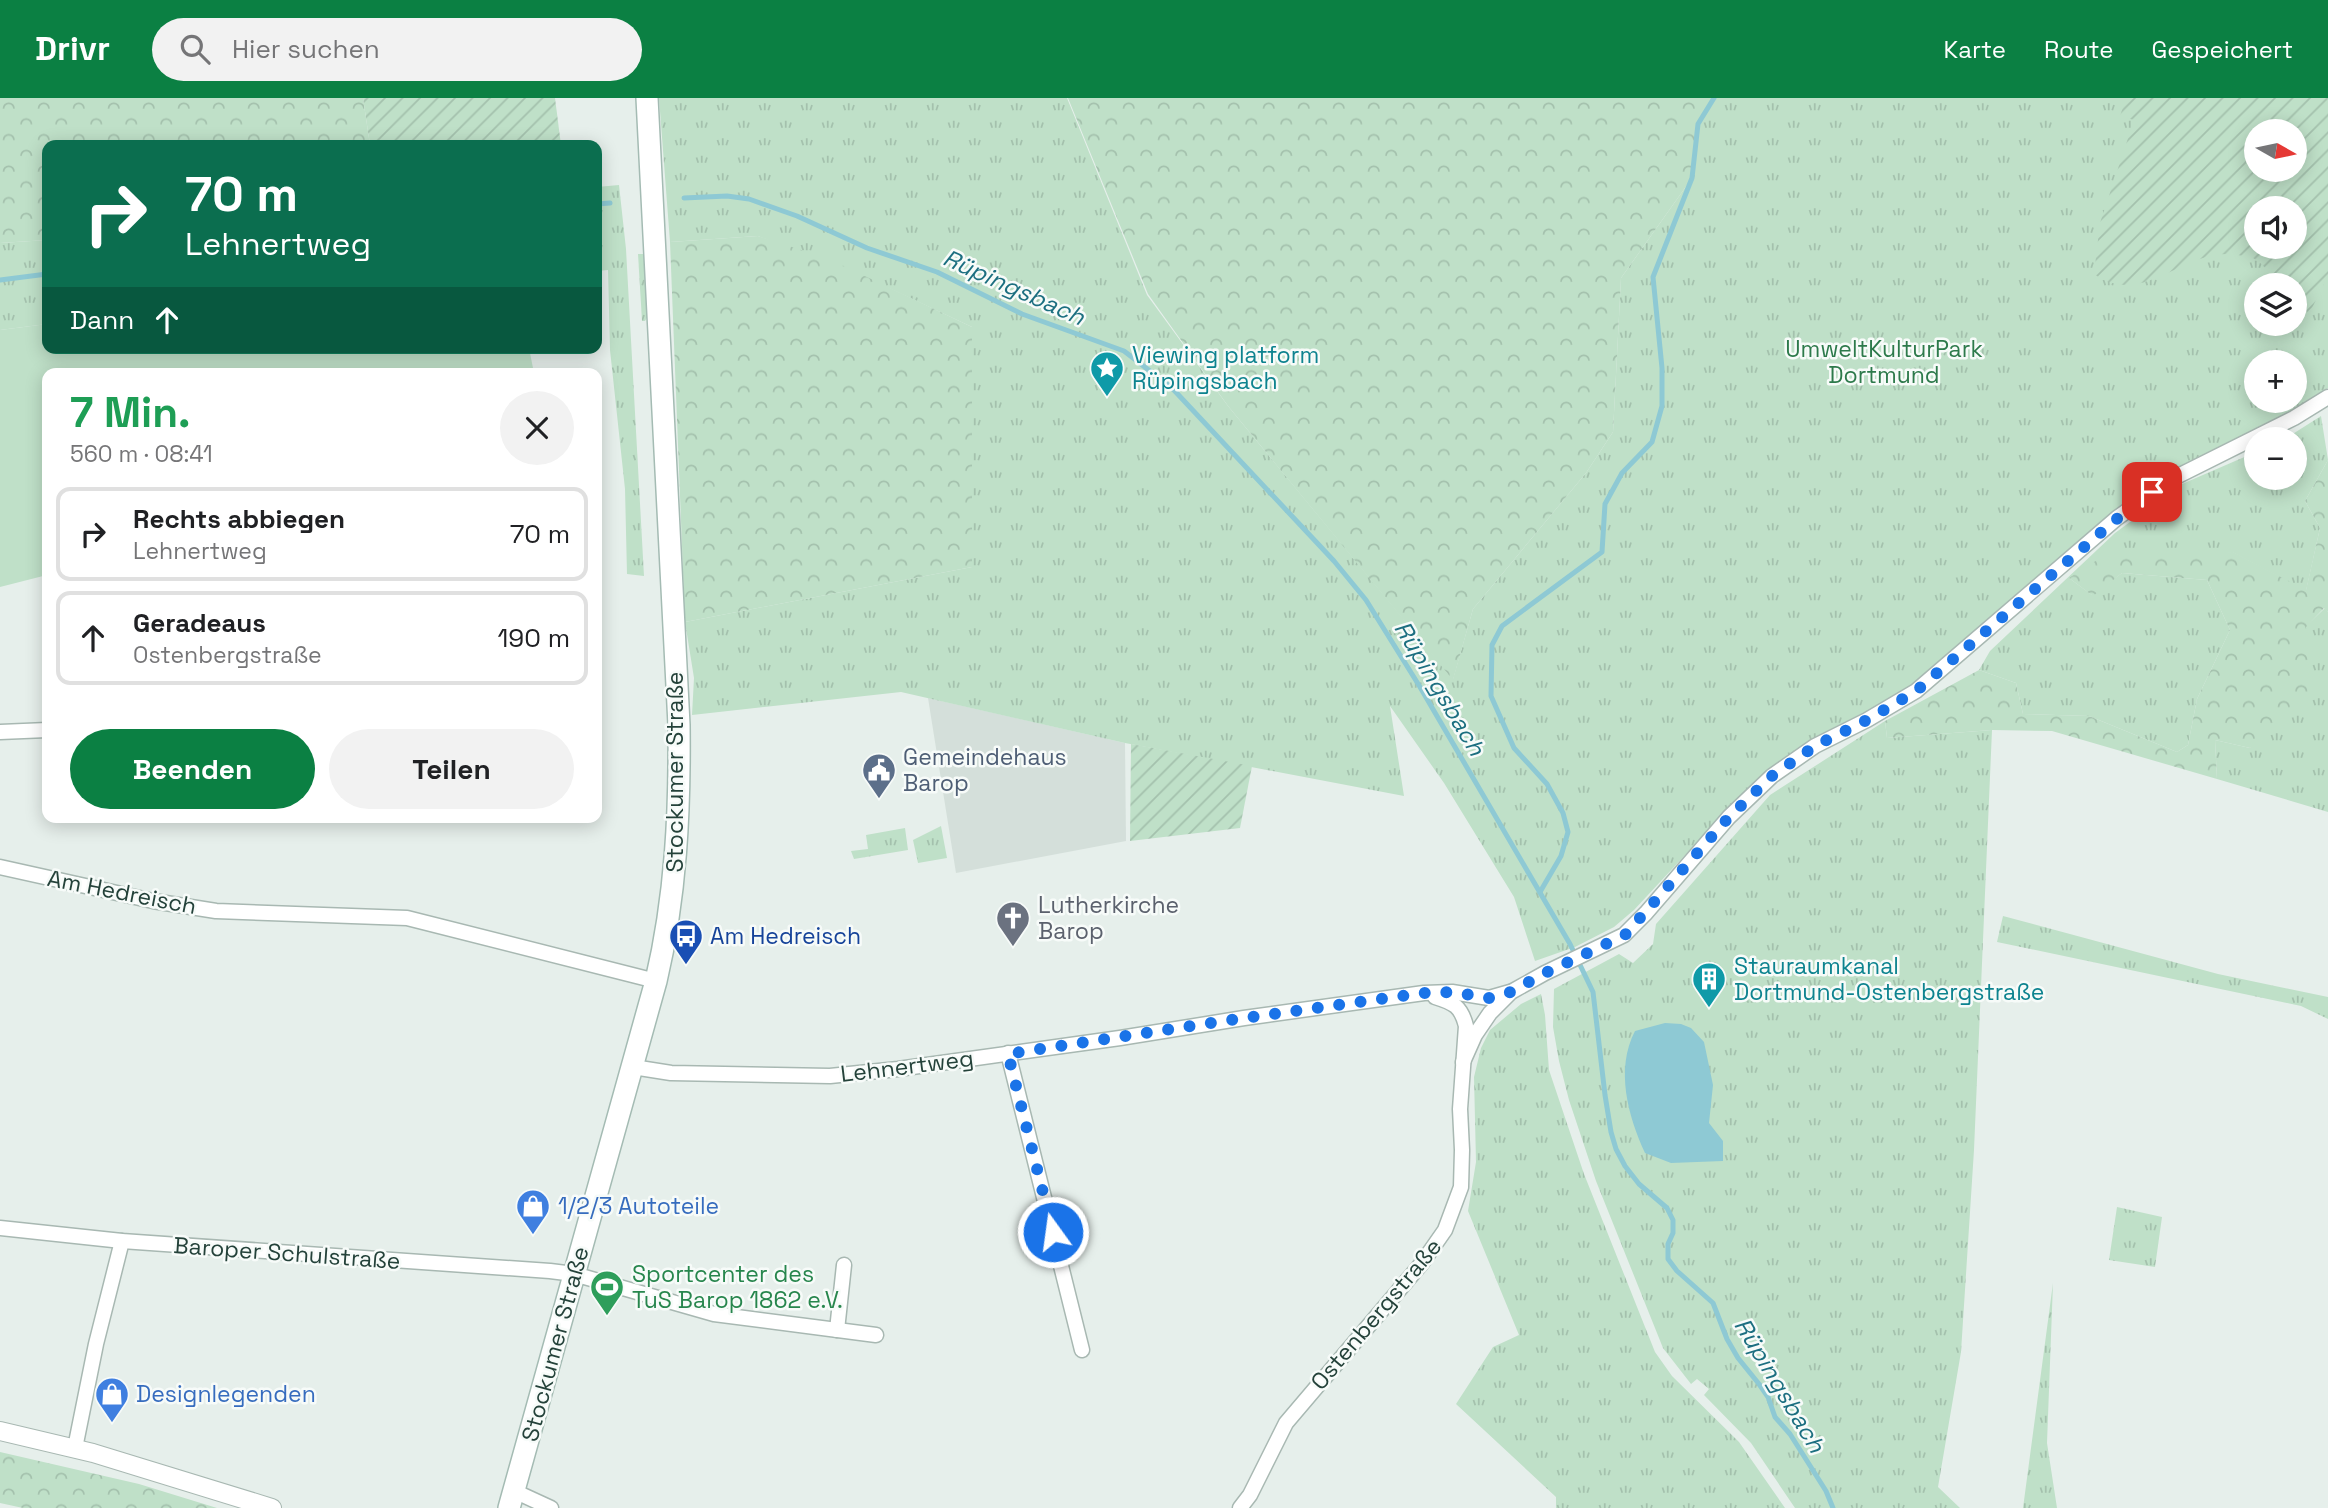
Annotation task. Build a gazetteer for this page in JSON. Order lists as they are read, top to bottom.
{
  "streets": {
    "main road": ["Stockumer Straße"],
    "street": [
      "Am Hedreisch",
      "Lehnertweg",
      "Baroper Schulstraße",
      "Ostenbergstraße"
    ]
  },
  "crossings": [
    ["Stockumer Straße", "Am Hedreisch"],
    ["Stockumer Straße", "Lehnertweg"],
    ["Stockumer Straße", "Baroper Schulstraße"],
    ["Lehnertweg", "Ostenbergstraße"]
  ],
  "water": ["Rüpingsbach"],
  "parks": ["UmweltKulturPark Dortmund"],
  "places": {
    "place": ["Viewing platform Rüpingsbach"],
    "public building": ["Gemeindehaus Barop"],
    "church": ["Lutherkirche Barop"],
    "bus stop": ["Am Hedreisch"],
    "building": ["Stauraumkanal Dortmund-Ostenbergstraße"],
    "shop": ["1/2/3 Autoteile", "Designlegenden"],
    "sports": ["Sportcenter des TuS Barop 1862 e.V."]
  },
  "north": "right",
  "page": {
    "header": "Drivr",
    "search": "Hier suchen",
    "nav": ["Karte", "Route", "Gespeichert"],
    "map_buttons": ["+", "−"],
    "turn": ["70 m", "Lehnertweg"],
    "then": "Dann",
    "heading": ["7 Min.", "560 m · 08:41"],
    "list": [
      {
        "name": "Rechts abbiegen",
        "note": "Lehnertweg",
        "value": "70 m"
      },
      {
        "name": "Geradeaus",
        "note": "Ostenbergstraße",
        "value": "190 m"
      }
    ],
    "buttons": ["Beenden", "Teilen"]
  }
}
